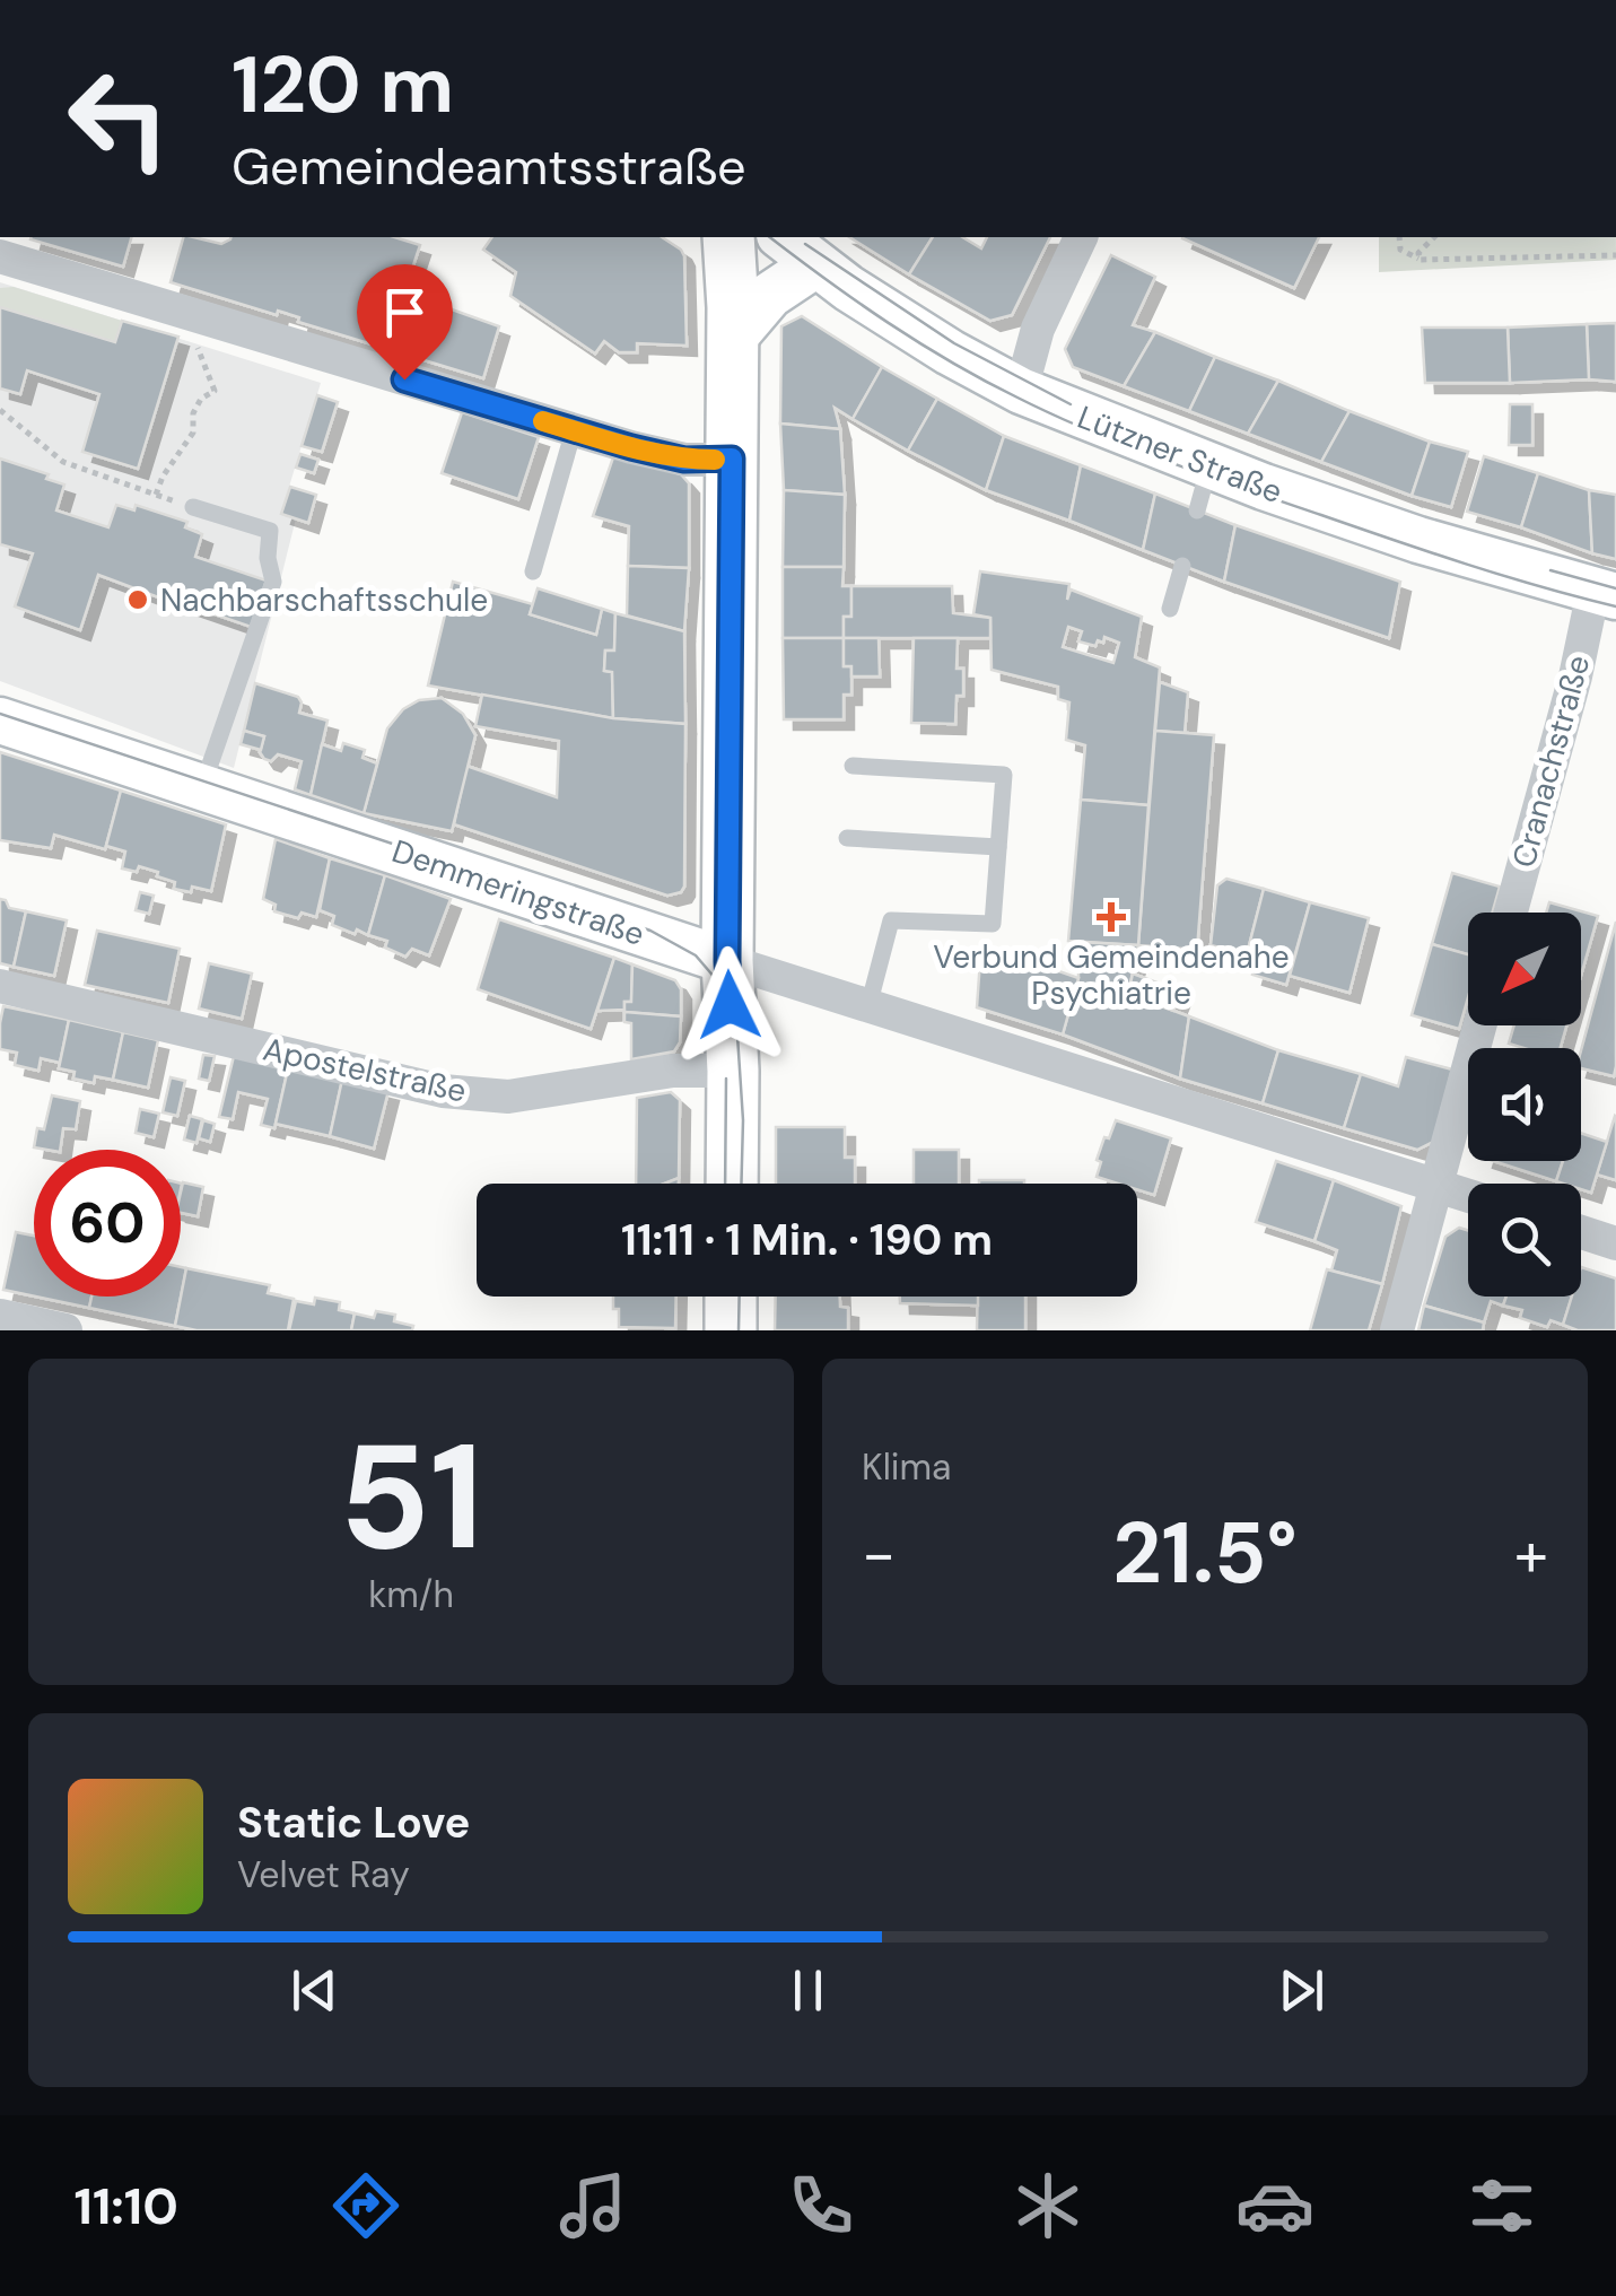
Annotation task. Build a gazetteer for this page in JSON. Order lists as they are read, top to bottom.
{
  "streets": {
    "main road": ["Lützner Straße", "Demmeringstraße"],
    "street": ["Cranachstraße", "Apostelstraße"]
  },
  "crossings": [
    ["Lützner Straße", "Cranachstraße"]
  ],
  "places": {
    "other": ["Nachbarschaftsschule"],
    "health": ["Verbund Gemeindenahe Psychiatrie"]
  },
  "north": "bottom left",
  "page": {
    "turn": ["120 m", "Gemeindeamtsstraße"],
    "limit": "60",
    "trip": "11:11 · 1 Min. · 190 m",
    "tile": [
      ["51", "km/h"],
      "Klima"
    ],
    "heat": ["−", "21.5°", "+"],
    "song": ["Static Love", "Velvet Ray"],
    "tabs": "11:10"
  }
}
